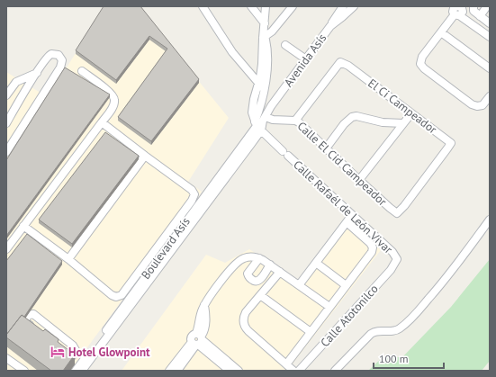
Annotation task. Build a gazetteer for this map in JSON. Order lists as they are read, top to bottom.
{
  "streets": {
    "street": [
      "Avenida Asís",
      "El Ci Campeador",
      "Calle El Cid Campeador",
      "Calle Rafaél de León Vivar",
      "Boulevard Asís",
      "Calle Atotonilco"
    ]
  },
  "crossings": [
    ["Avenida Asís", "Calle El Cid Campeador"],
    ["Avenida Asís", "Calle Rafaél de León Vivar"],
    ["Avenida Asís", "Boulevard Asís"],
    ["El Ci Campeador", "Calle El Cid Campeador"],
    ["Calle Rafaél de León Vivar", "Boulevard Asís"],
    ["Calle Rafaél de León Vivar", "Calle Atotonilco"]
  ],
  "places": {
    "hotel": ["Hotel Glowpoint"]
  },
  "scale_bar": "100 m"
}
